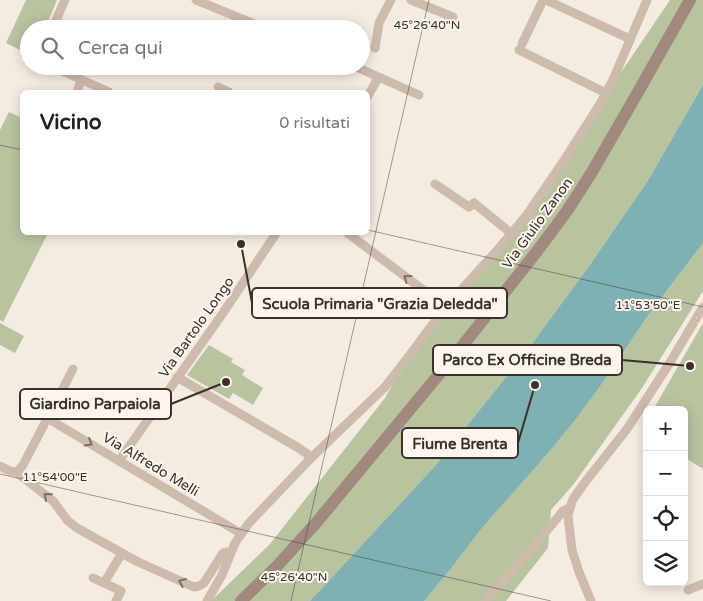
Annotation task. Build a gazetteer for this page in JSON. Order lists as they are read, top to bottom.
{
  "streets": {
    "street": ["Via Giulio Zanon", "Via Bartolo Longo", "Via Alfredo Melli"]
  },
  "crossings": [
    ["Via Giulio Zanon", "Via Alfredo Melli"],
    ["Via Bartolo Longo", "Via Alfredo Melli"]
  ],
  "places": [
    "Scuola Primaria \"Grazia Deledda\"",
    "Parco Ex Officine Breda",
    "Giardino Parpaiola",
    "Fiume Brenta"
  ],
  "page": {
    "search": "Cerca qui",
    "heading": ["Vicino", "0 risultati"],
    "map_buttons": ["+", "−"]
  },
  "coordinates": ["45°26'40\"N", "11°53'50\"E", "11°54'00\"E"]
}
